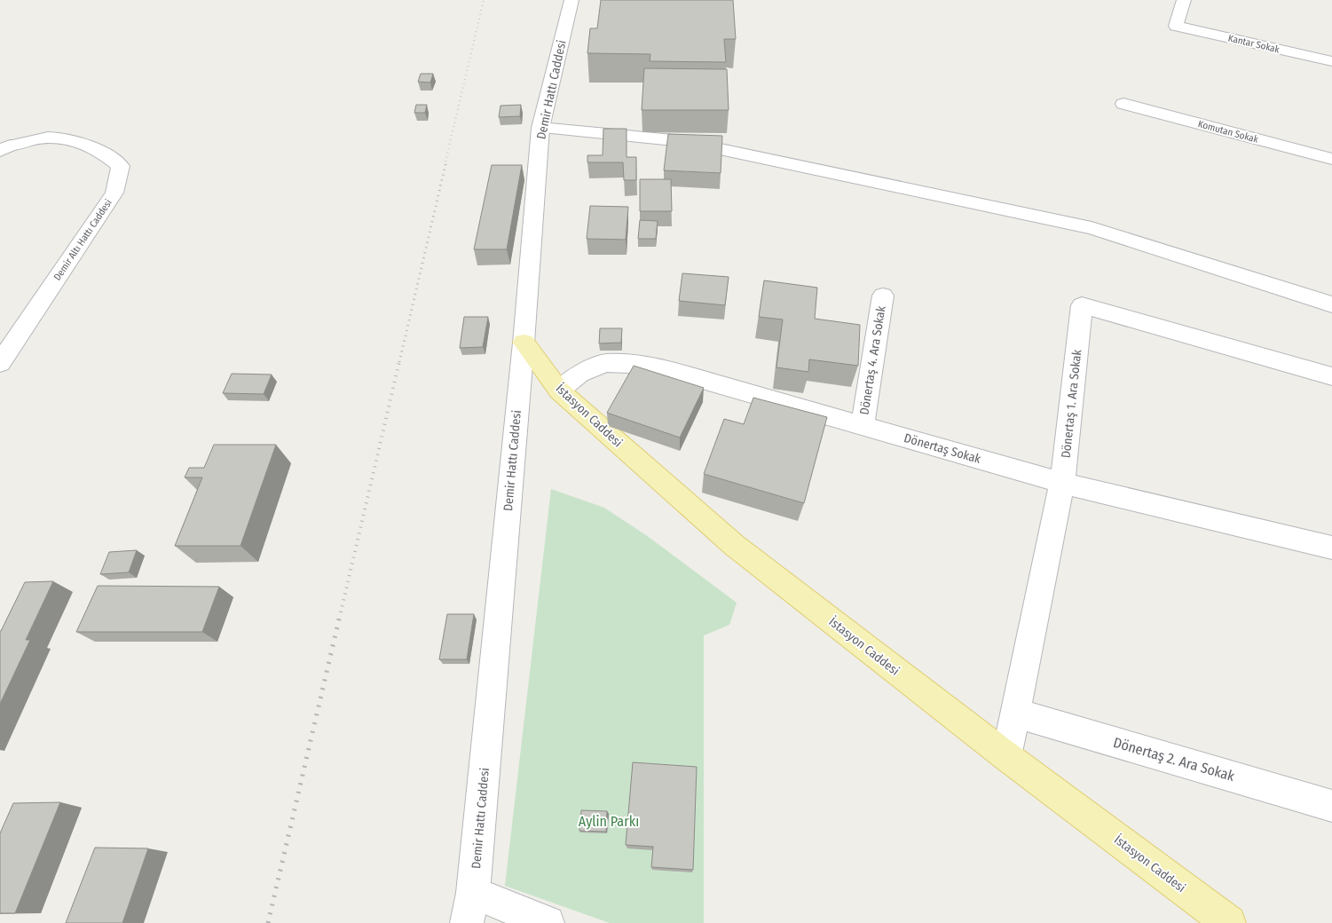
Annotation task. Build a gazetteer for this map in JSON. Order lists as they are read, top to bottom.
{
  "streets": {
    "main road": ["İstasyon Caddesi"],
    "street": [
      "Kantar Sokak",
      "Demir Hattı Caddesi",
      "Komutan Sokak",
      "Demir Altı Hattı Caddesi",
      "Dönertaş 4. Ara Sokak",
      "Dönertaş 1. Ara Sokak",
      "Dönertaş Sokak",
      "Dönertaş 2. Ara Sokak"
    ]
  },
  "crossings": [
    ["Demir Hattı Caddesi", "İstasyon Caddesi"],
    ["Dönertaş 4. Ara Sokak", "Dönertaş Sokak"],
    ["Dönertaş 1. Ara Sokak", "İstasyon Caddesi"],
    ["Dönertaş 1. Ara Sokak", "Dönertaş Sokak"],
    ["Dönertaş 1. Ara Sokak", "Dönertaş 2. Ara Sokak"],
    ["İstasyon Caddesi", "Dönertaş Sokak"]
  ],
  "parks": ["Aylin Parkı"]
}
